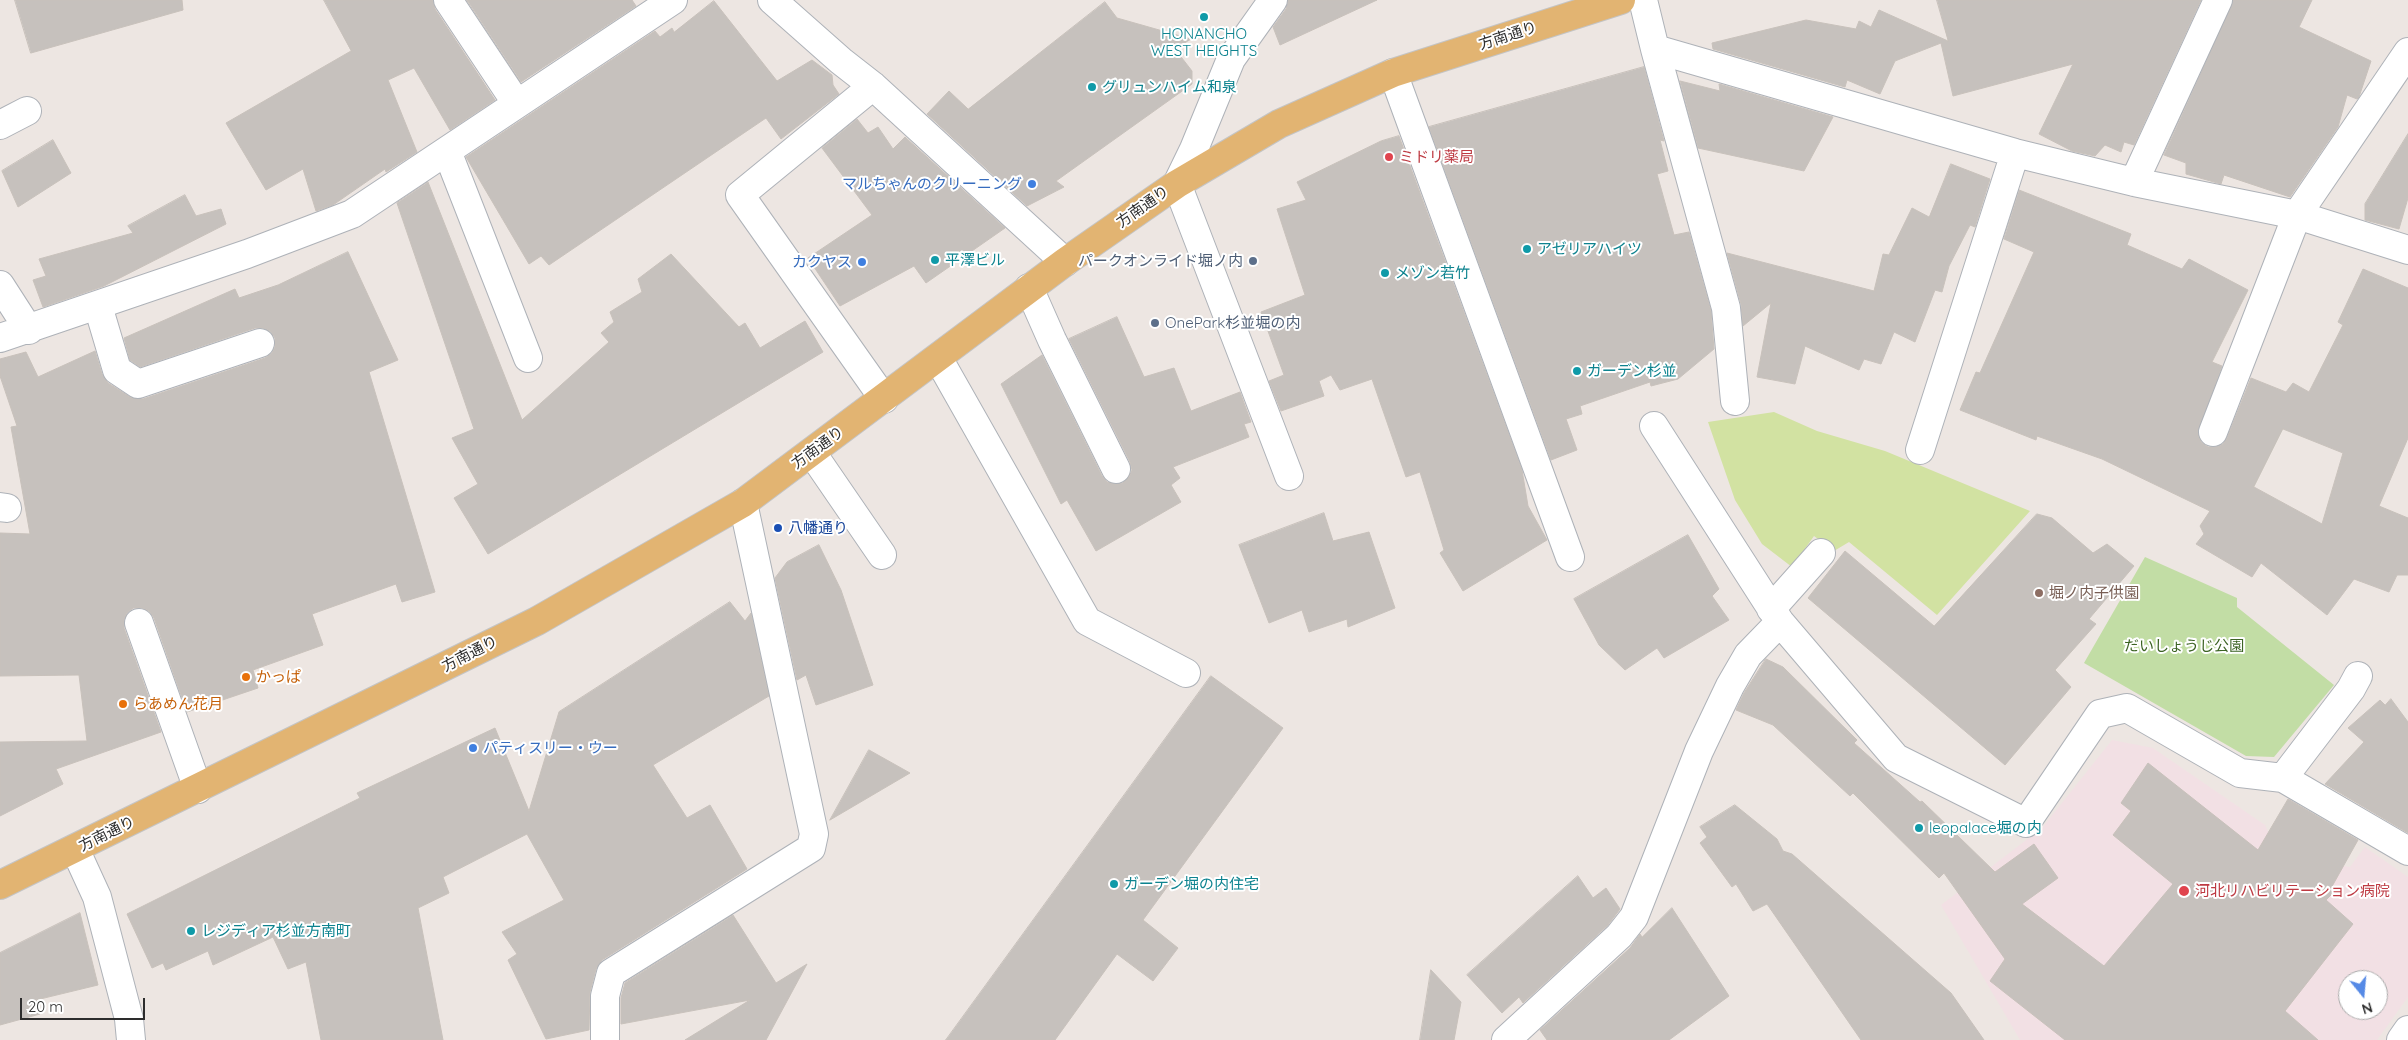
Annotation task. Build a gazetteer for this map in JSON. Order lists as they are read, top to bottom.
{
  "streets": {
    "main road": ["方南通り"]
  },
  "parks": ["だいしょうじ公園"],
  "places": [
    "HONANCHO WEST HEIGHTS",
    "グリュンハイム和泉",
    "ミドリ薬局",
    "マルちゃんのクリーニング",
    "アゼリアハイツ",
    "平澤ビル",
    "パークオンライド堀ノ内",
    "カクヤス",
    "メゾン若竹",
    "OnePark杉並堀の内",
    "ガーデン杉並",
    "八幡通り",
    "堀ノ内子供園",
    "かっぱ",
    "らあめん花月",
    "パティスリー・ウー",
    "leopalace堀の内",
    "ガーデン堀の内住宅",
    "河北リハビリテーション病院",
    "レジディア杉並方南町"
  ],
  "scale_bar": "20 m",
  "north": "bottom"
}
